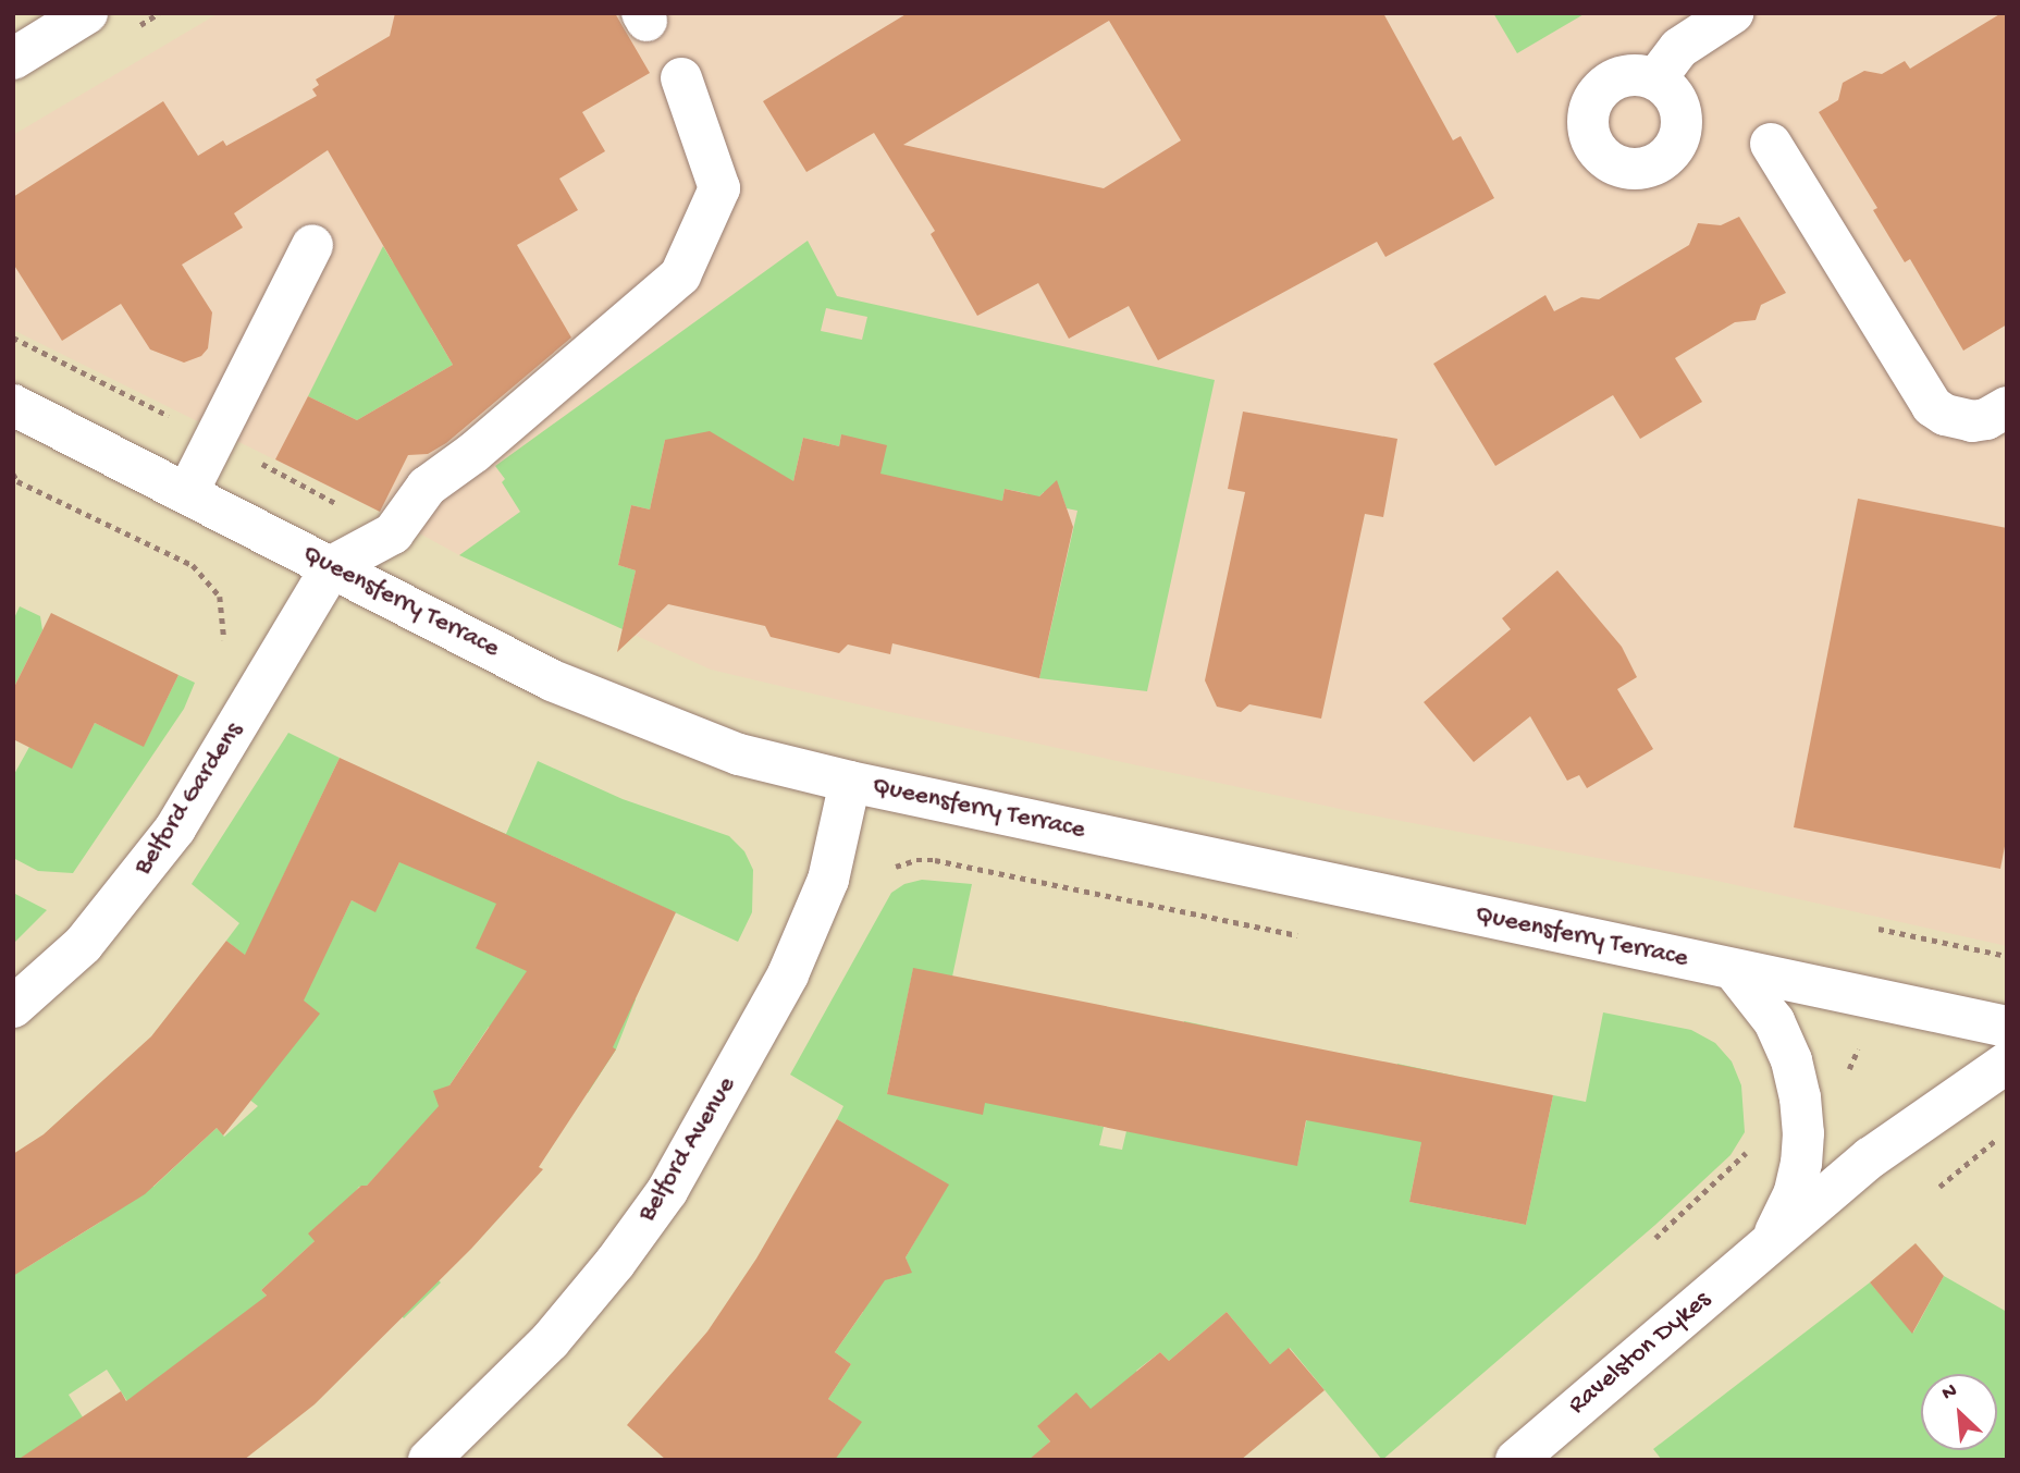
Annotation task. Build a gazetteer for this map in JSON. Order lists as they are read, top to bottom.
{
  "streets": {
    "street": [
      "Queensferry Terrace",
      "Belford Gardens",
      "Belford Avenue",
      "Ravelston Dykes"
    ]
  },
  "crossings": [
    ["Queensferry Terrace", "Belford Gardens"],
    ["Queensferry Terrace", "Belford Avenue"],
    ["Queensferry Terrace", "Ravelston Dykes"]
  ],
  "north": "top left"
}
